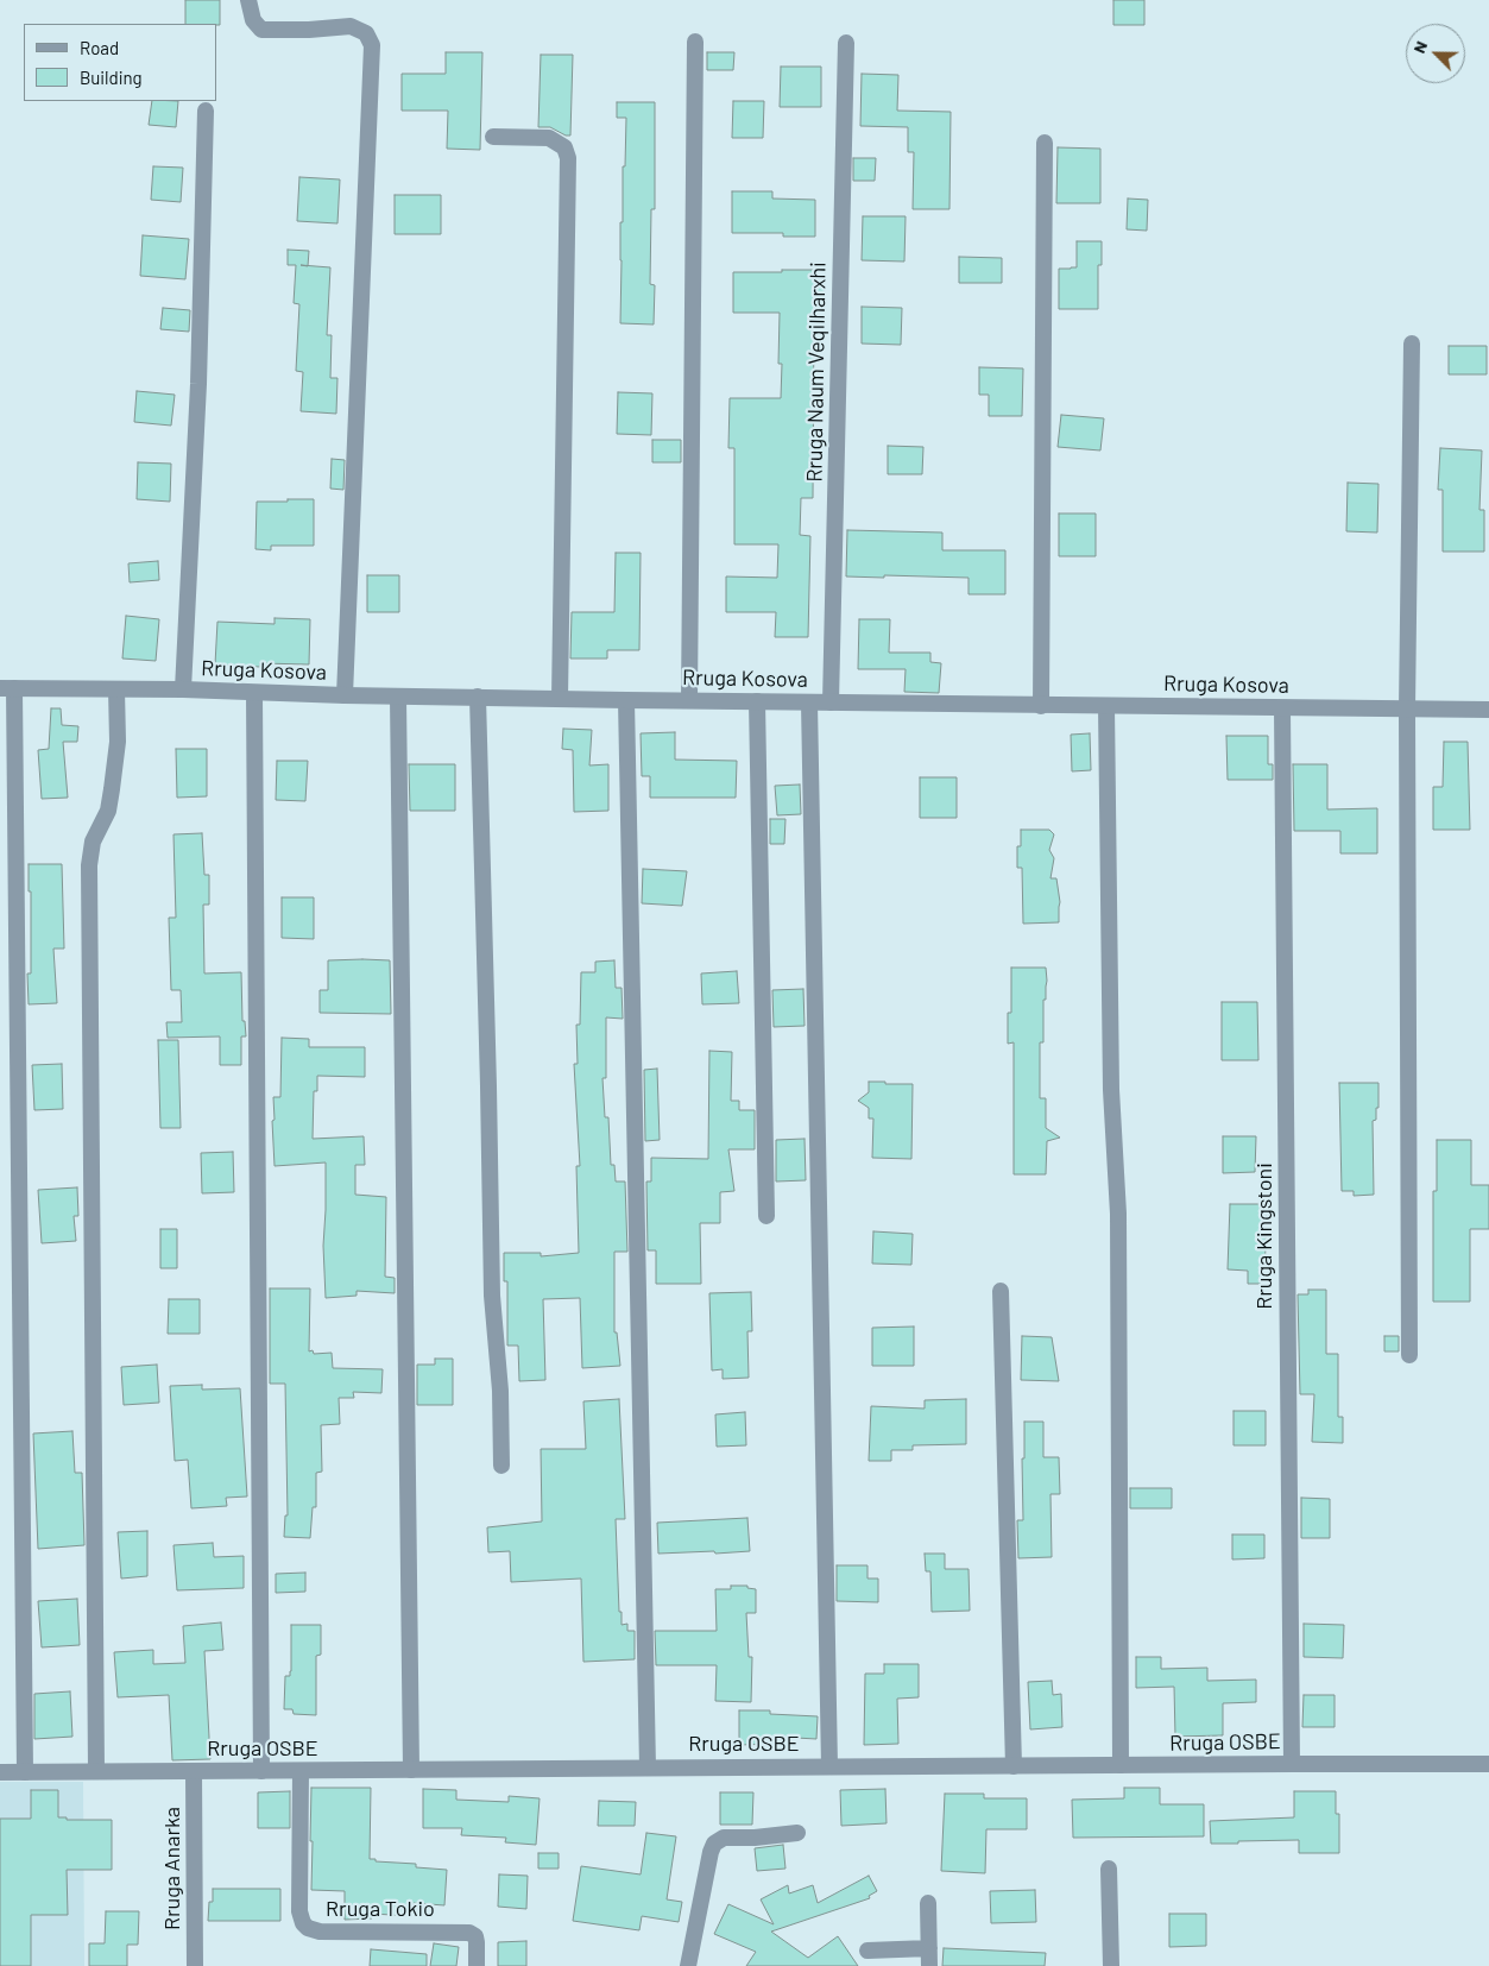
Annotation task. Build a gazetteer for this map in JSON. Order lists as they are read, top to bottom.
{
  "streets": {
    "street": [
      "Rruga Naum Veqilharxhi",
      "Rruga Kosova",
      "Rruga Kingstoni",
      "Rruga OSBE",
      "Rruga Anarka",
      "Rruga Tokio"
    ]
  },
  "crossings": [
    ["Rruga Naum Veqilharxhi", "Rruga Kosova"],
    ["Rruga Kosova", "Rruga Kingstoni"],
    ["Rruga Kingstoni", "Rruga OSBE"],
    ["Rruga OSBE", "Rruga Anarka"],
    ["Rruga OSBE", "Rruga Tokio"]
  ],
  "legend": ["Road", "Building"],
  "north": "top left"
}
